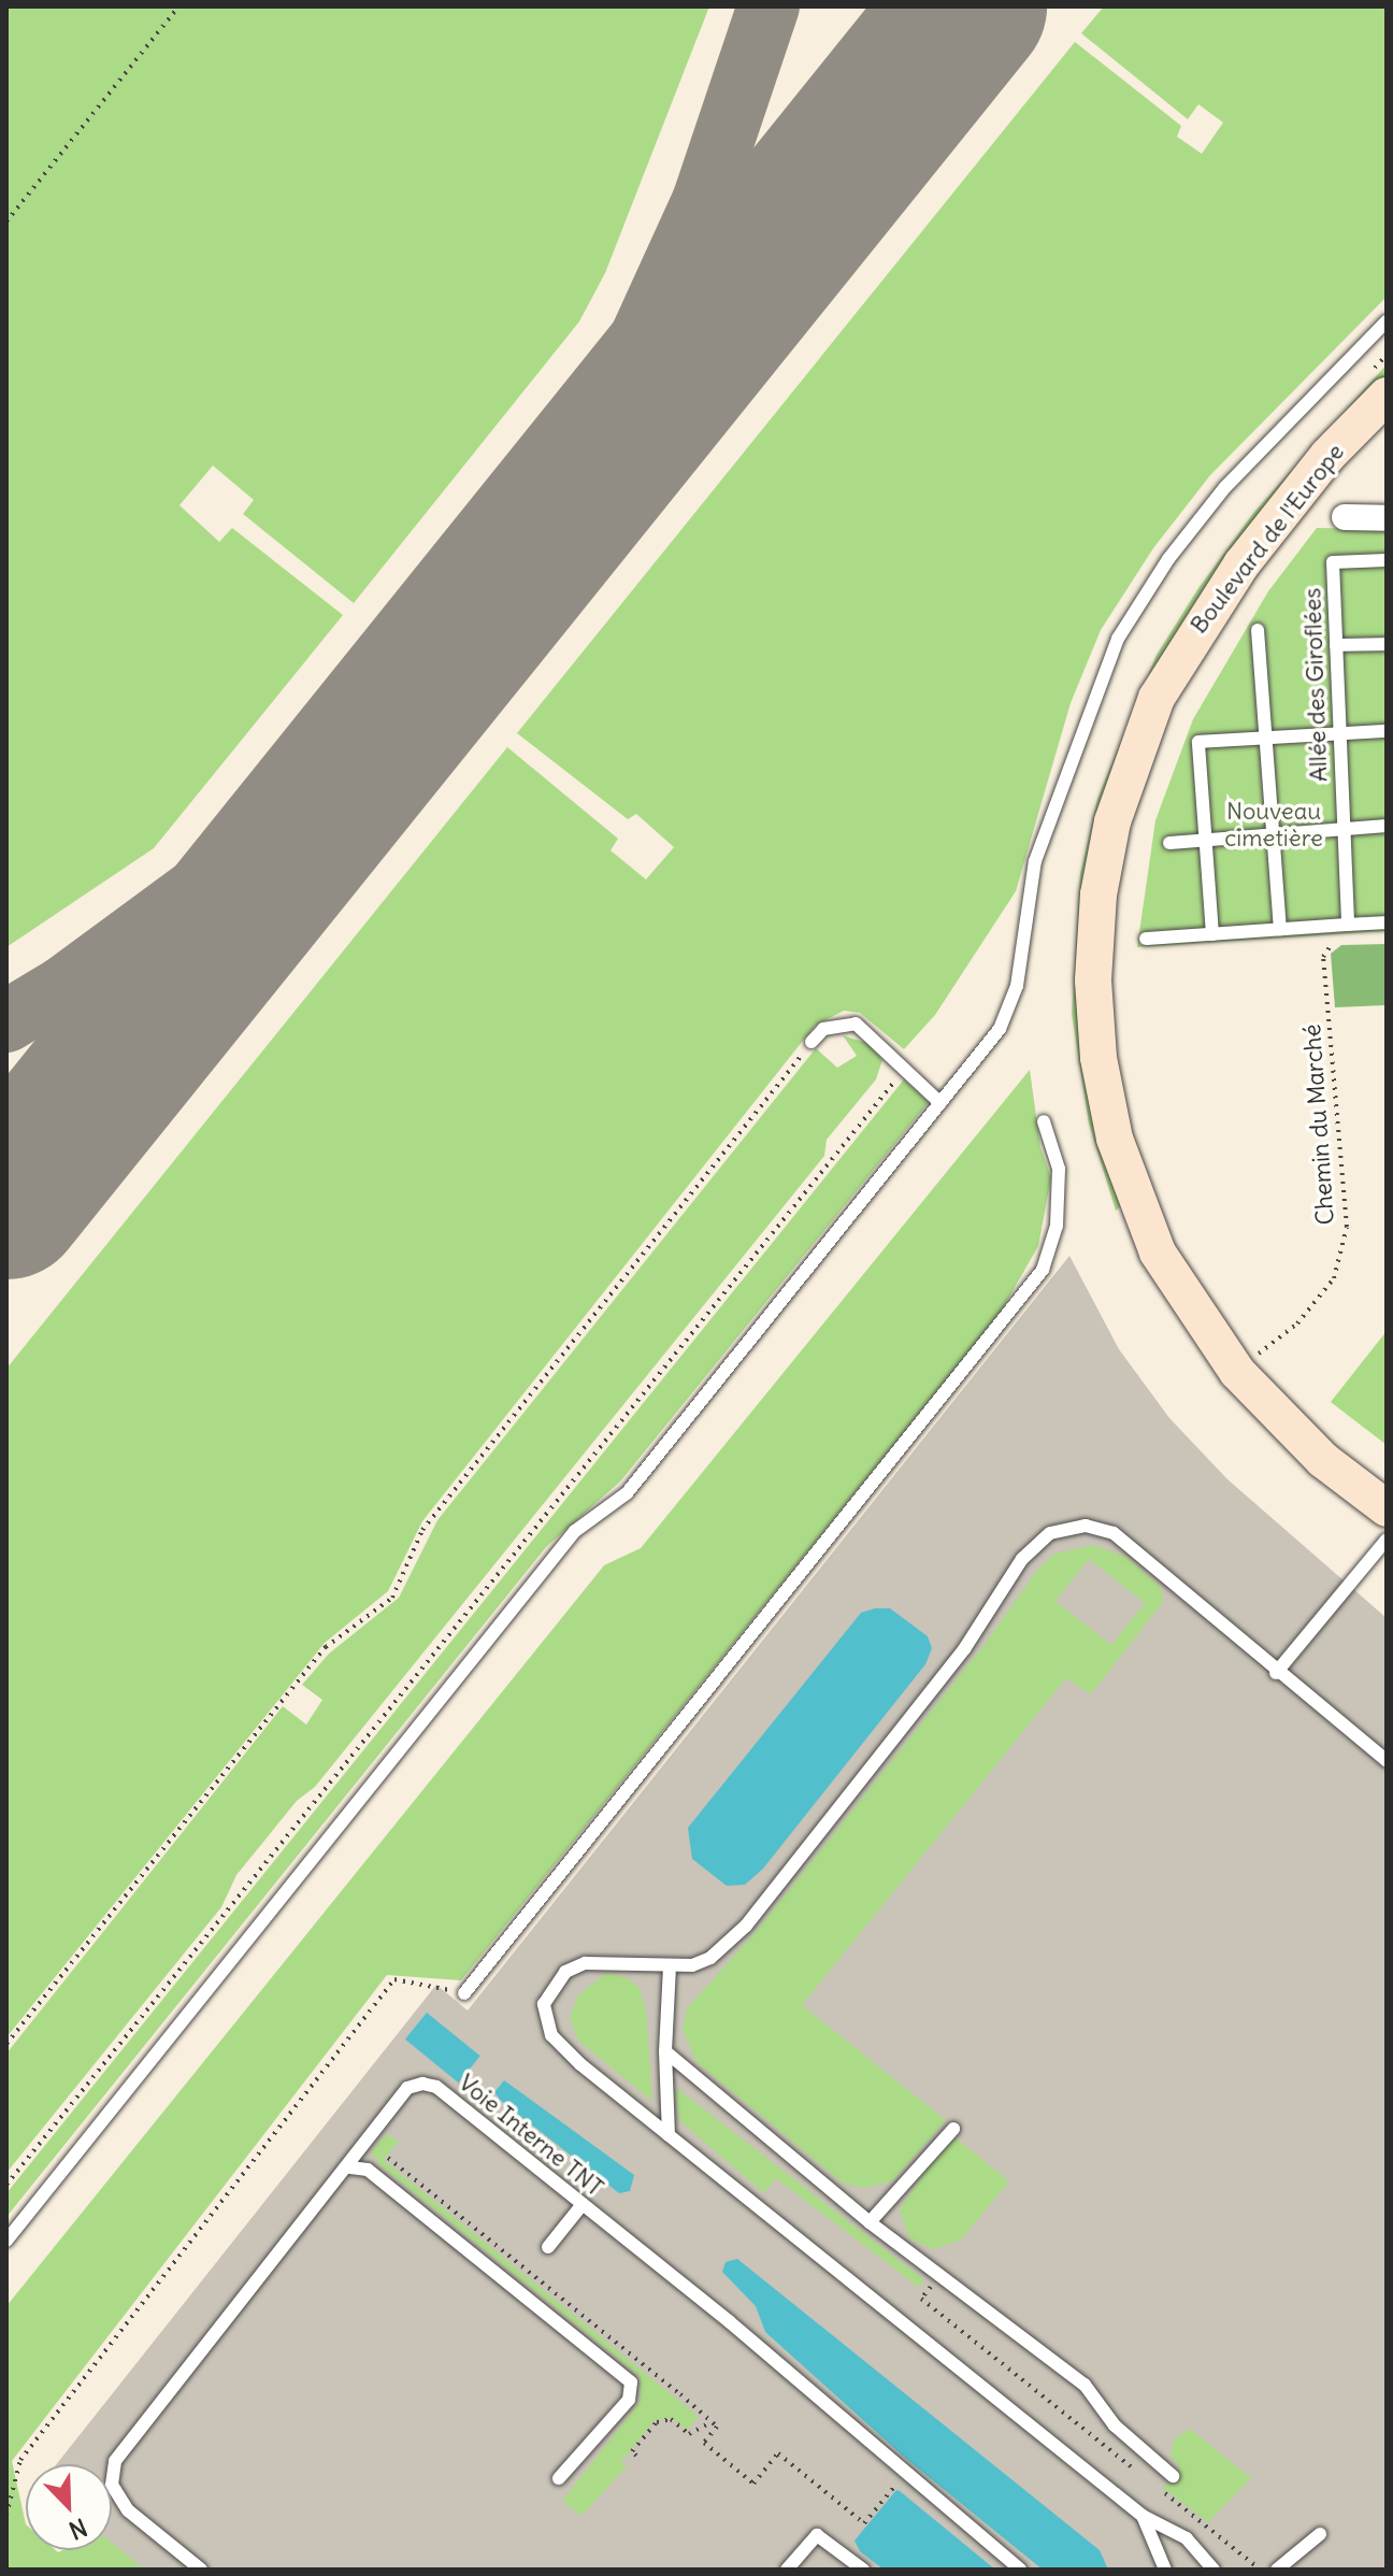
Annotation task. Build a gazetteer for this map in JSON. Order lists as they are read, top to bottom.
{
  "streets": {
    "main road": ["Boulevard de l'Europe"],
    "lane": ["Allée des Giroflées", "Voie Interne TNT"],
    "path": ["Chemin du Marché"]
  },
  "crossings": [
    ["Boulevard de l'Europe", "Chemin du Marché"]
  ],
  "parks": ["Nouveau cimetière"],
  "north": "bottom right"
}
